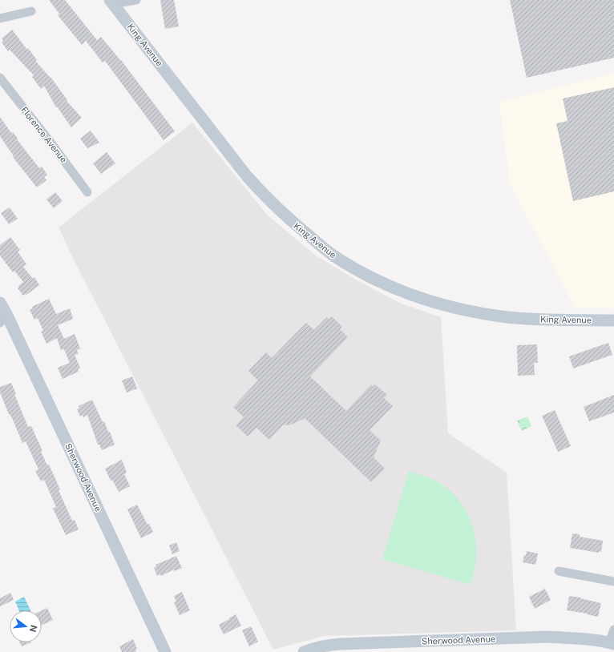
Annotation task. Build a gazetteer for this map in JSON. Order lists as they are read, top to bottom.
{
  "streets": {
    "street": ["King Avenue", "Florence Avenue", "Sherwood Avenue"]
  },
  "north": "right"
}
